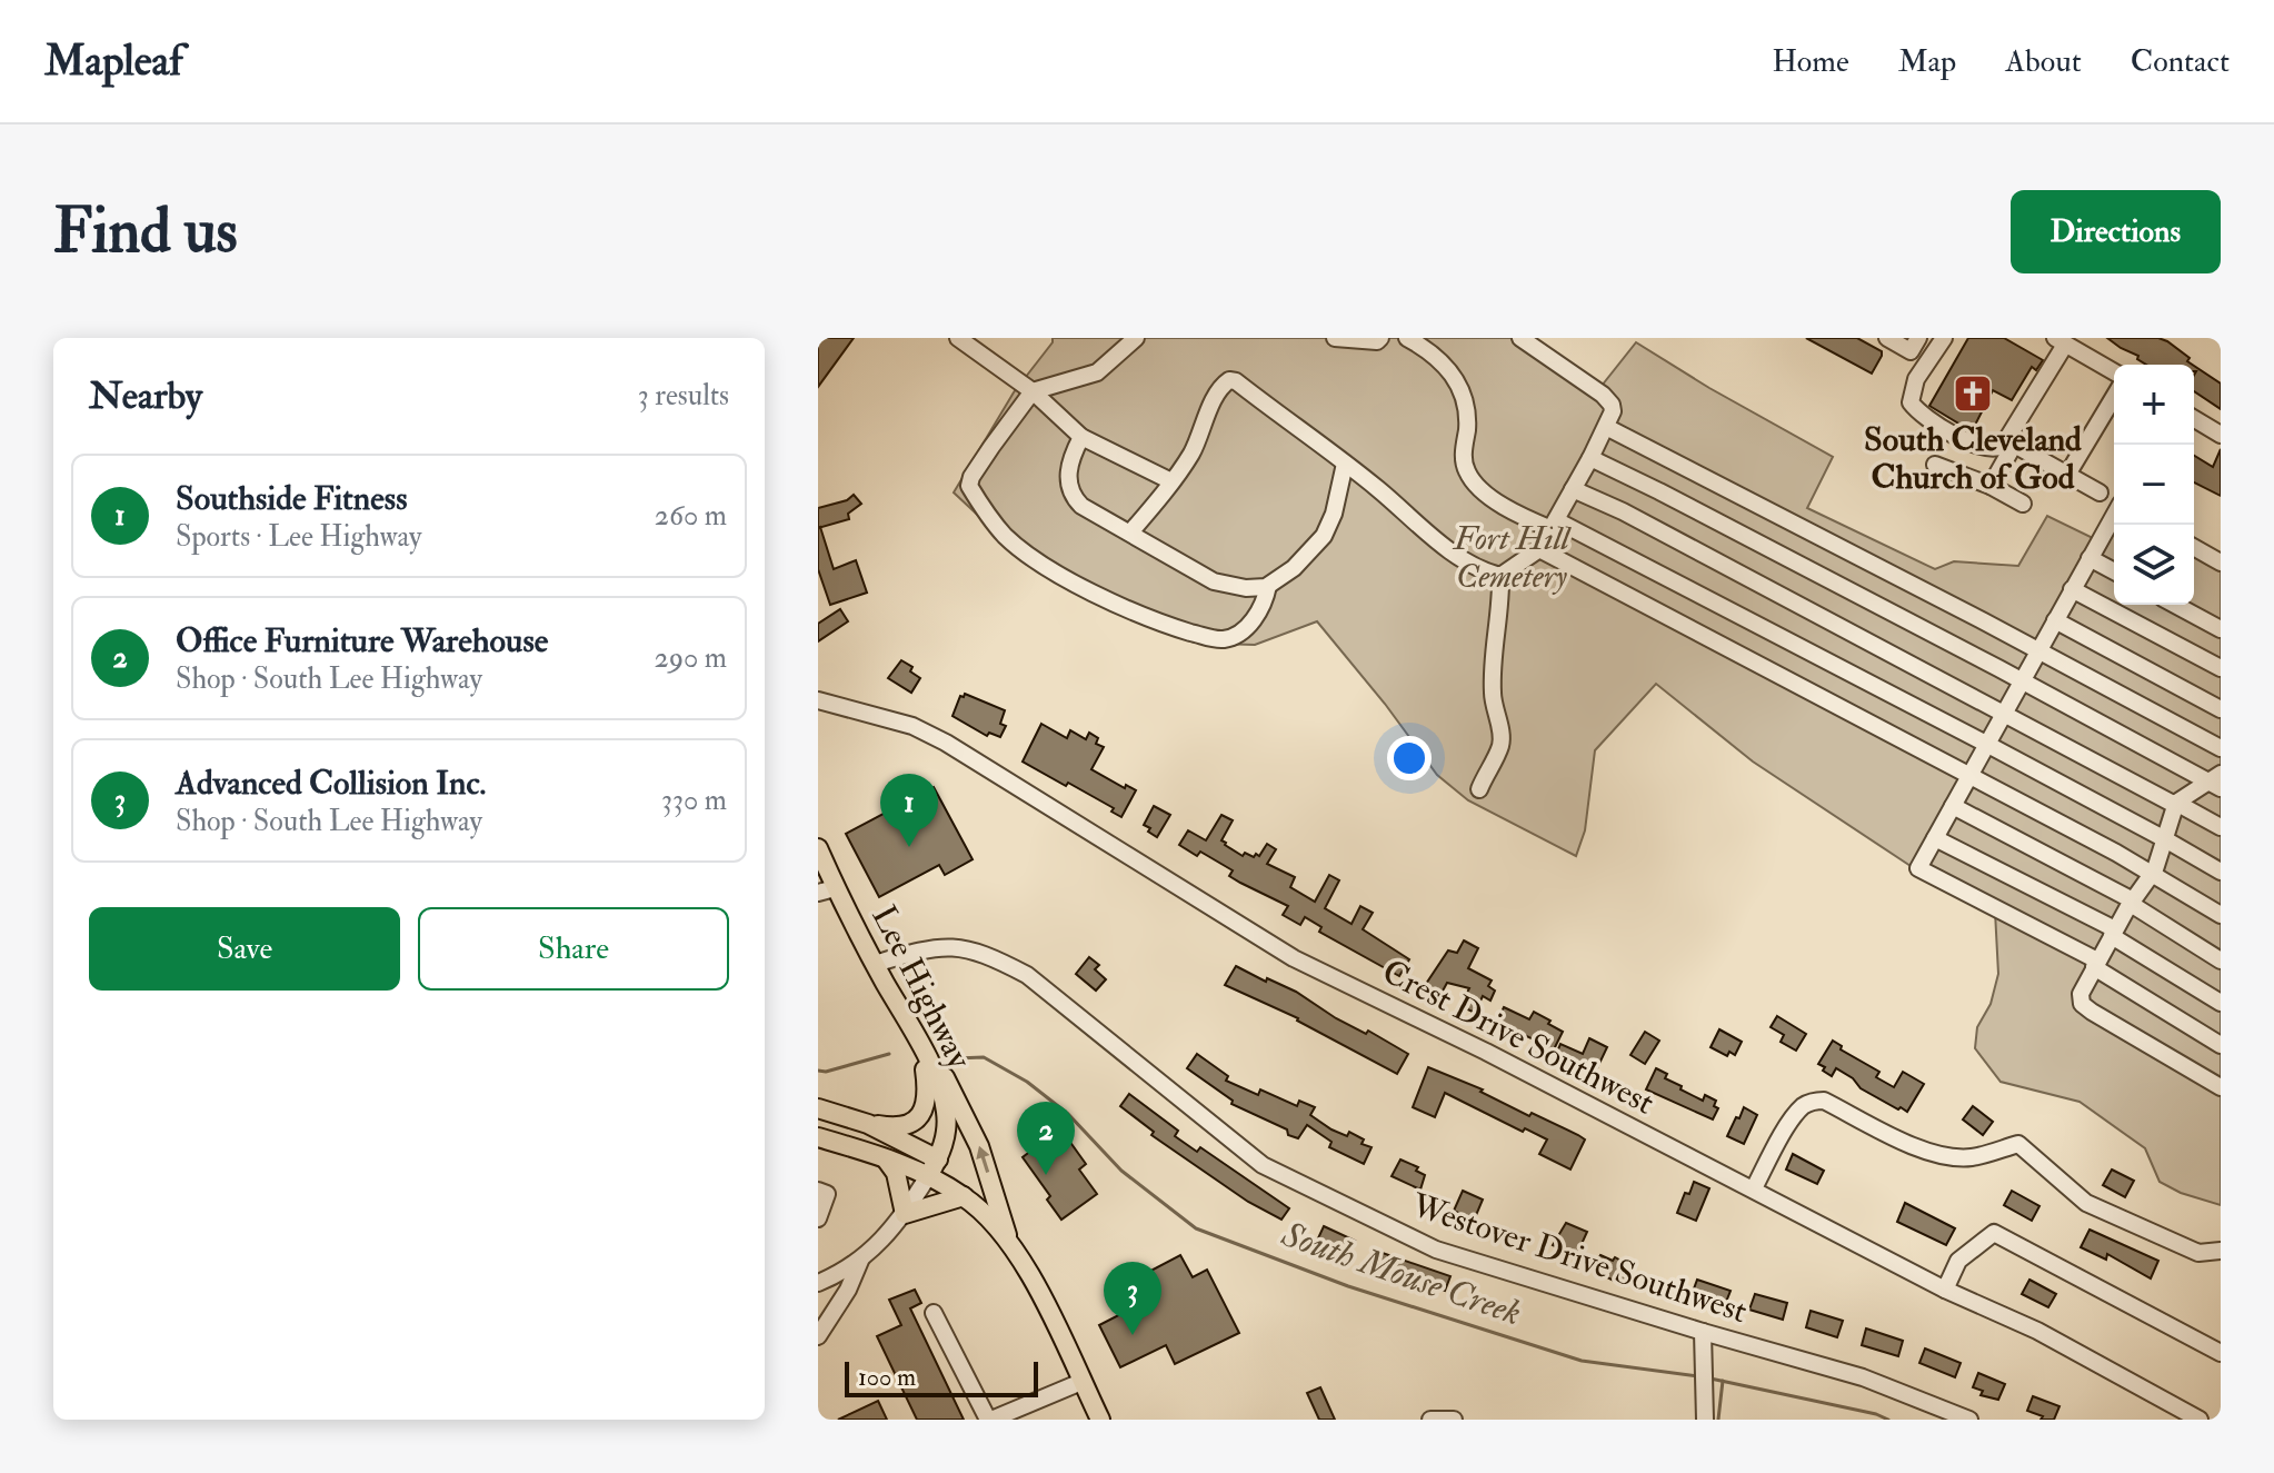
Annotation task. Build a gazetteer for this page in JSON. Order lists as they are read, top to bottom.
{
  "streets": {
    "main road": ["Lee Highway"],
    "street": ["Crest Drive Southwest", "Westover Drive Southwest"]
  },
  "crossings": [
    ["Lee Highway", "Westover Drive Southwest"]
  ],
  "water": ["South Mouse Creek"],
  "parks": ["Fort Hill Cemetery"],
  "places": {
    "church": ["South Cleveland Church of God"]
  },
  "scale_bar": "100 m",
  "page": {
    "header": "Mapleaf",
    "nav": [
      "Home",
      "Map",
      "About",
      "Contact"
    ],
    "buttons": [
      "Directions",
      ["Save", "Share"]
    ],
    "title": "Find us",
    "heading": ["Nearby", "3 results"],
    "map_buttons": ["+", "−"],
    "list": [
      {
        "mark": "1",
        "name": "Southside Fitness",
        "note": "Sports · Lee Highway",
        "value": "260 m"
      },
      {
        "mark": "2",
        "name": "Office Furniture Warehouse",
        "note": "Shop · South Lee Highway",
        "value": "290 m"
      },
      {
        "mark": "3",
        "name": "Advanced Collision Inc.",
        "note": "Shop · South Lee Highway",
        "value": "330 m"
      }
    ],
    "pins": ["1", "2", "3"],
    "scale": "100 m"
  }
}
